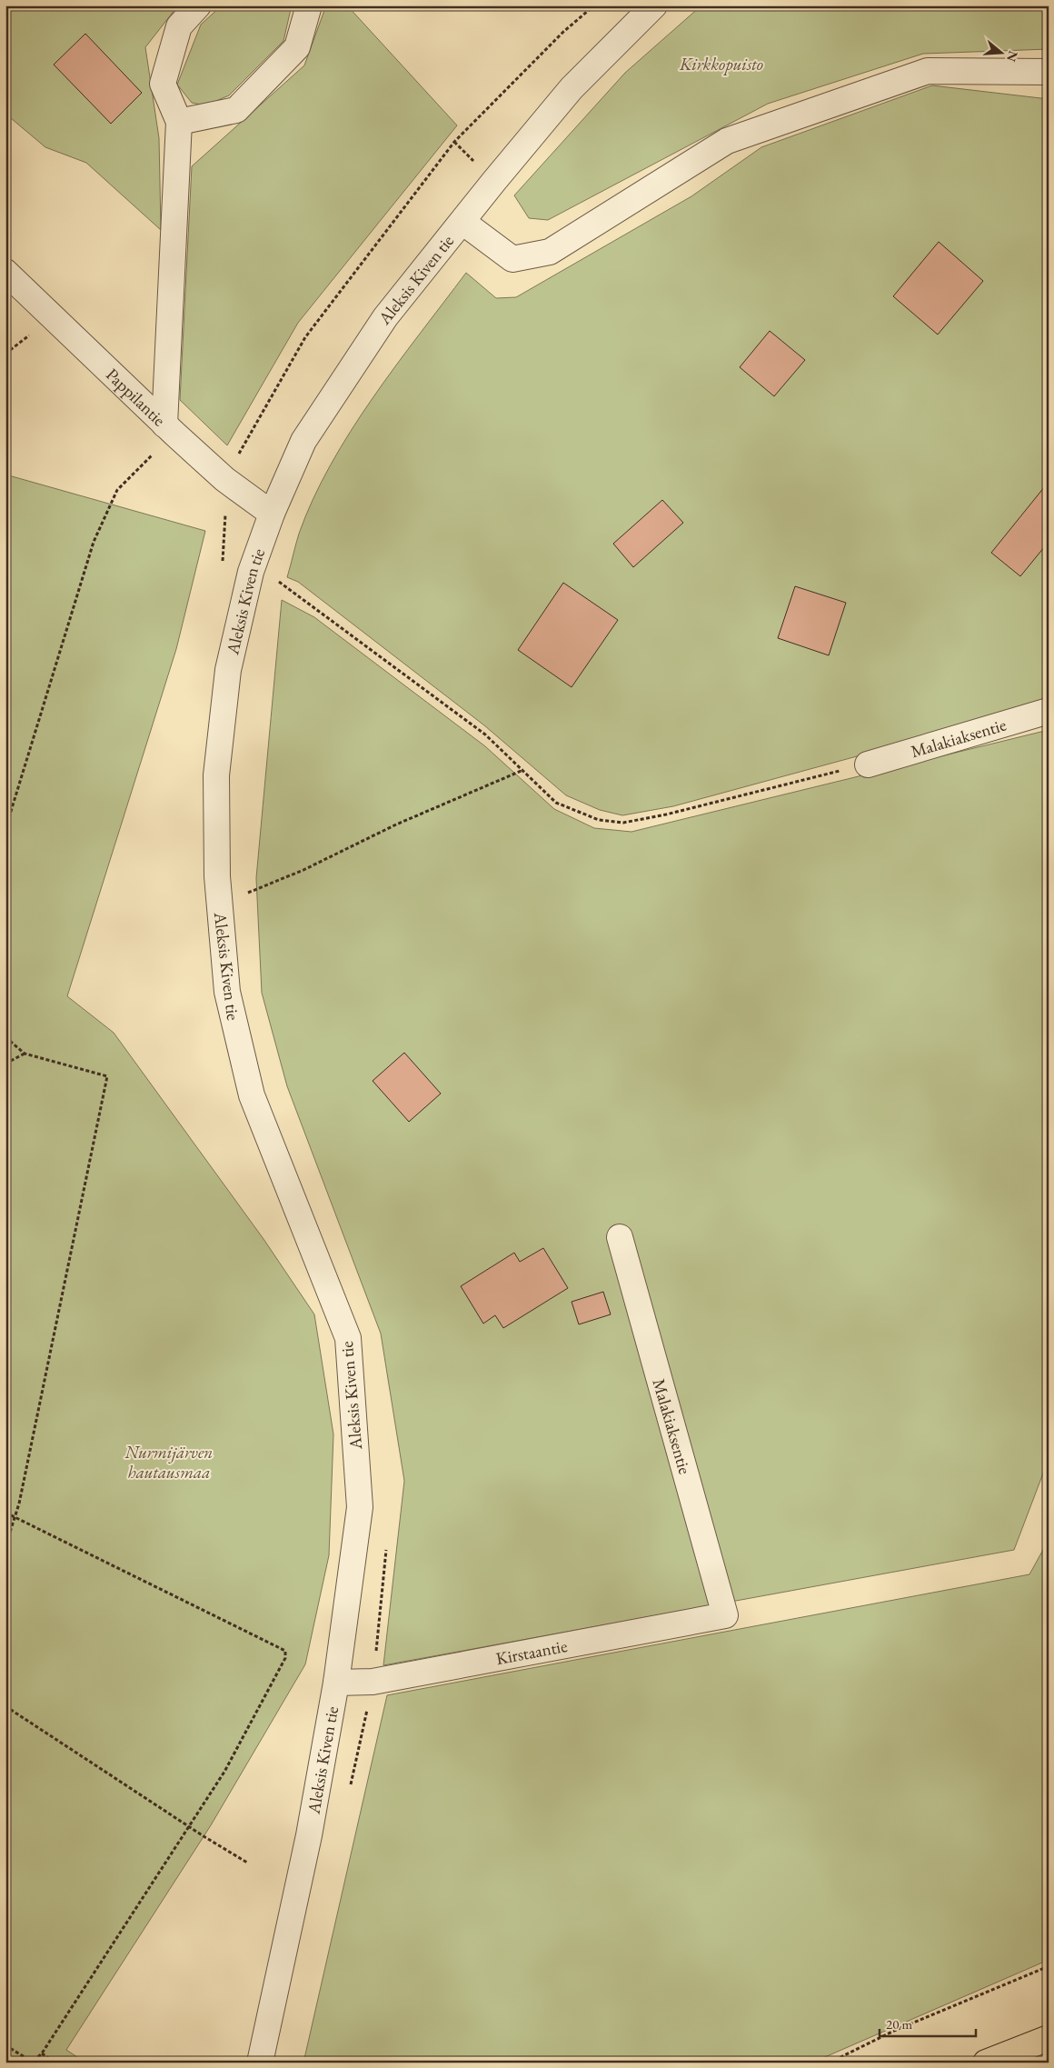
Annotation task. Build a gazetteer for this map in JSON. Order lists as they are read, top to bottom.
{
  "streets": {
    "street": [
      "Aleksis Kiven tie",
      "Pappilantie",
      "Malakiaksentie",
      "Kirstaantie"
    ]
  },
  "crossings": [
    ["Aleksis Kiven tie", "Pappilantie"],
    ["Aleksis Kiven tie", "Kirstaantie"],
    ["Malakiaksentie", "Kirstaantie"]
  ],
  "parks": ["Kirkkopuisto", "Nurmijärven hautausmaa"],
  "scale_bar": "20 m",
  "north": "right"
}
